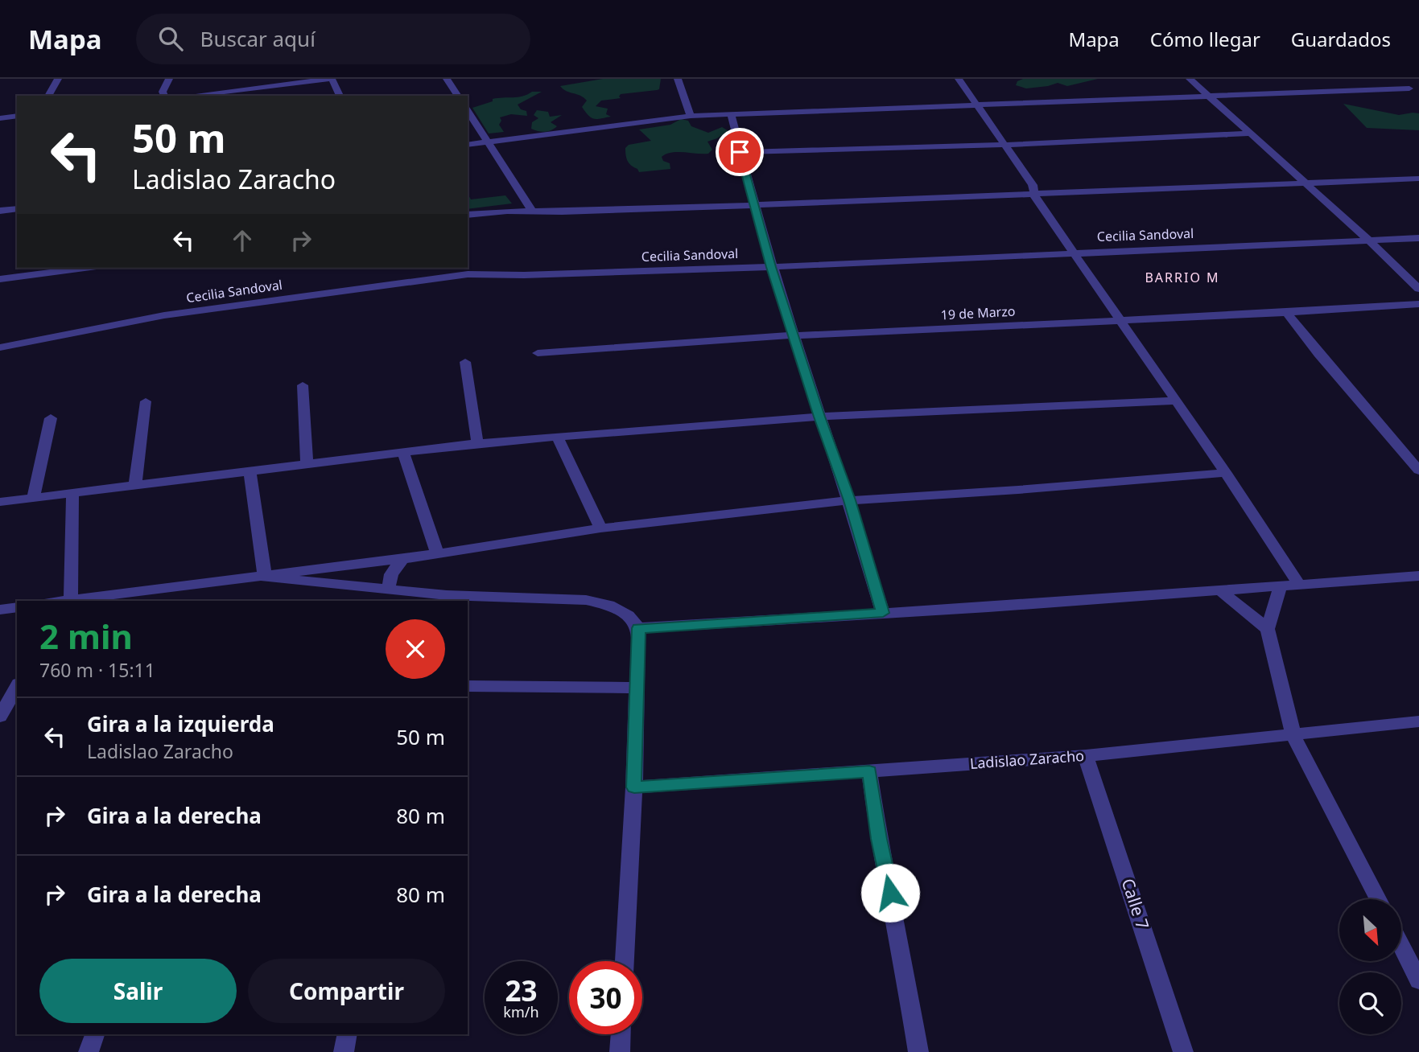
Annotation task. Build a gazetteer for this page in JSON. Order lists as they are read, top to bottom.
{
  "streets": {
    "street": [
      "Cecilia Sandoval",
      "19 de Marzo",
      "Ladislao Zaracho",
      "Calle 7"
    ]
  },
  "crossings": [
    ["Ladislao Zaracho", "Calle 7"]
  ],
  "districts": ["BARRIO M"],
  "north": "bottom right",
  "page": {
    "header": "Mapa",
    "search": "Buscar aquí",
    "nav": ["Mapa", "Cómo llegar", "Guardados"],
    "turn": ["50 m", "Ladislao Zaracho"],
    "heading": ["2 min", "760 m · 15:11"],
    "list": [
      {
        "name": "Gira a la izquierda",
        "note": "Ladislao Zaracho",
        "value": "50 m"
      },
      {
        "name": "Gira a la derecha",
        "value": "80 m"
      },
      {
        "name": "Gira a la derecha",
        "value": "80 m"
      }
    ],
    "buttons": ["Salir", "Compartir"],
    "speed": "23 km/h",
    "limit": "30"
  }
}
